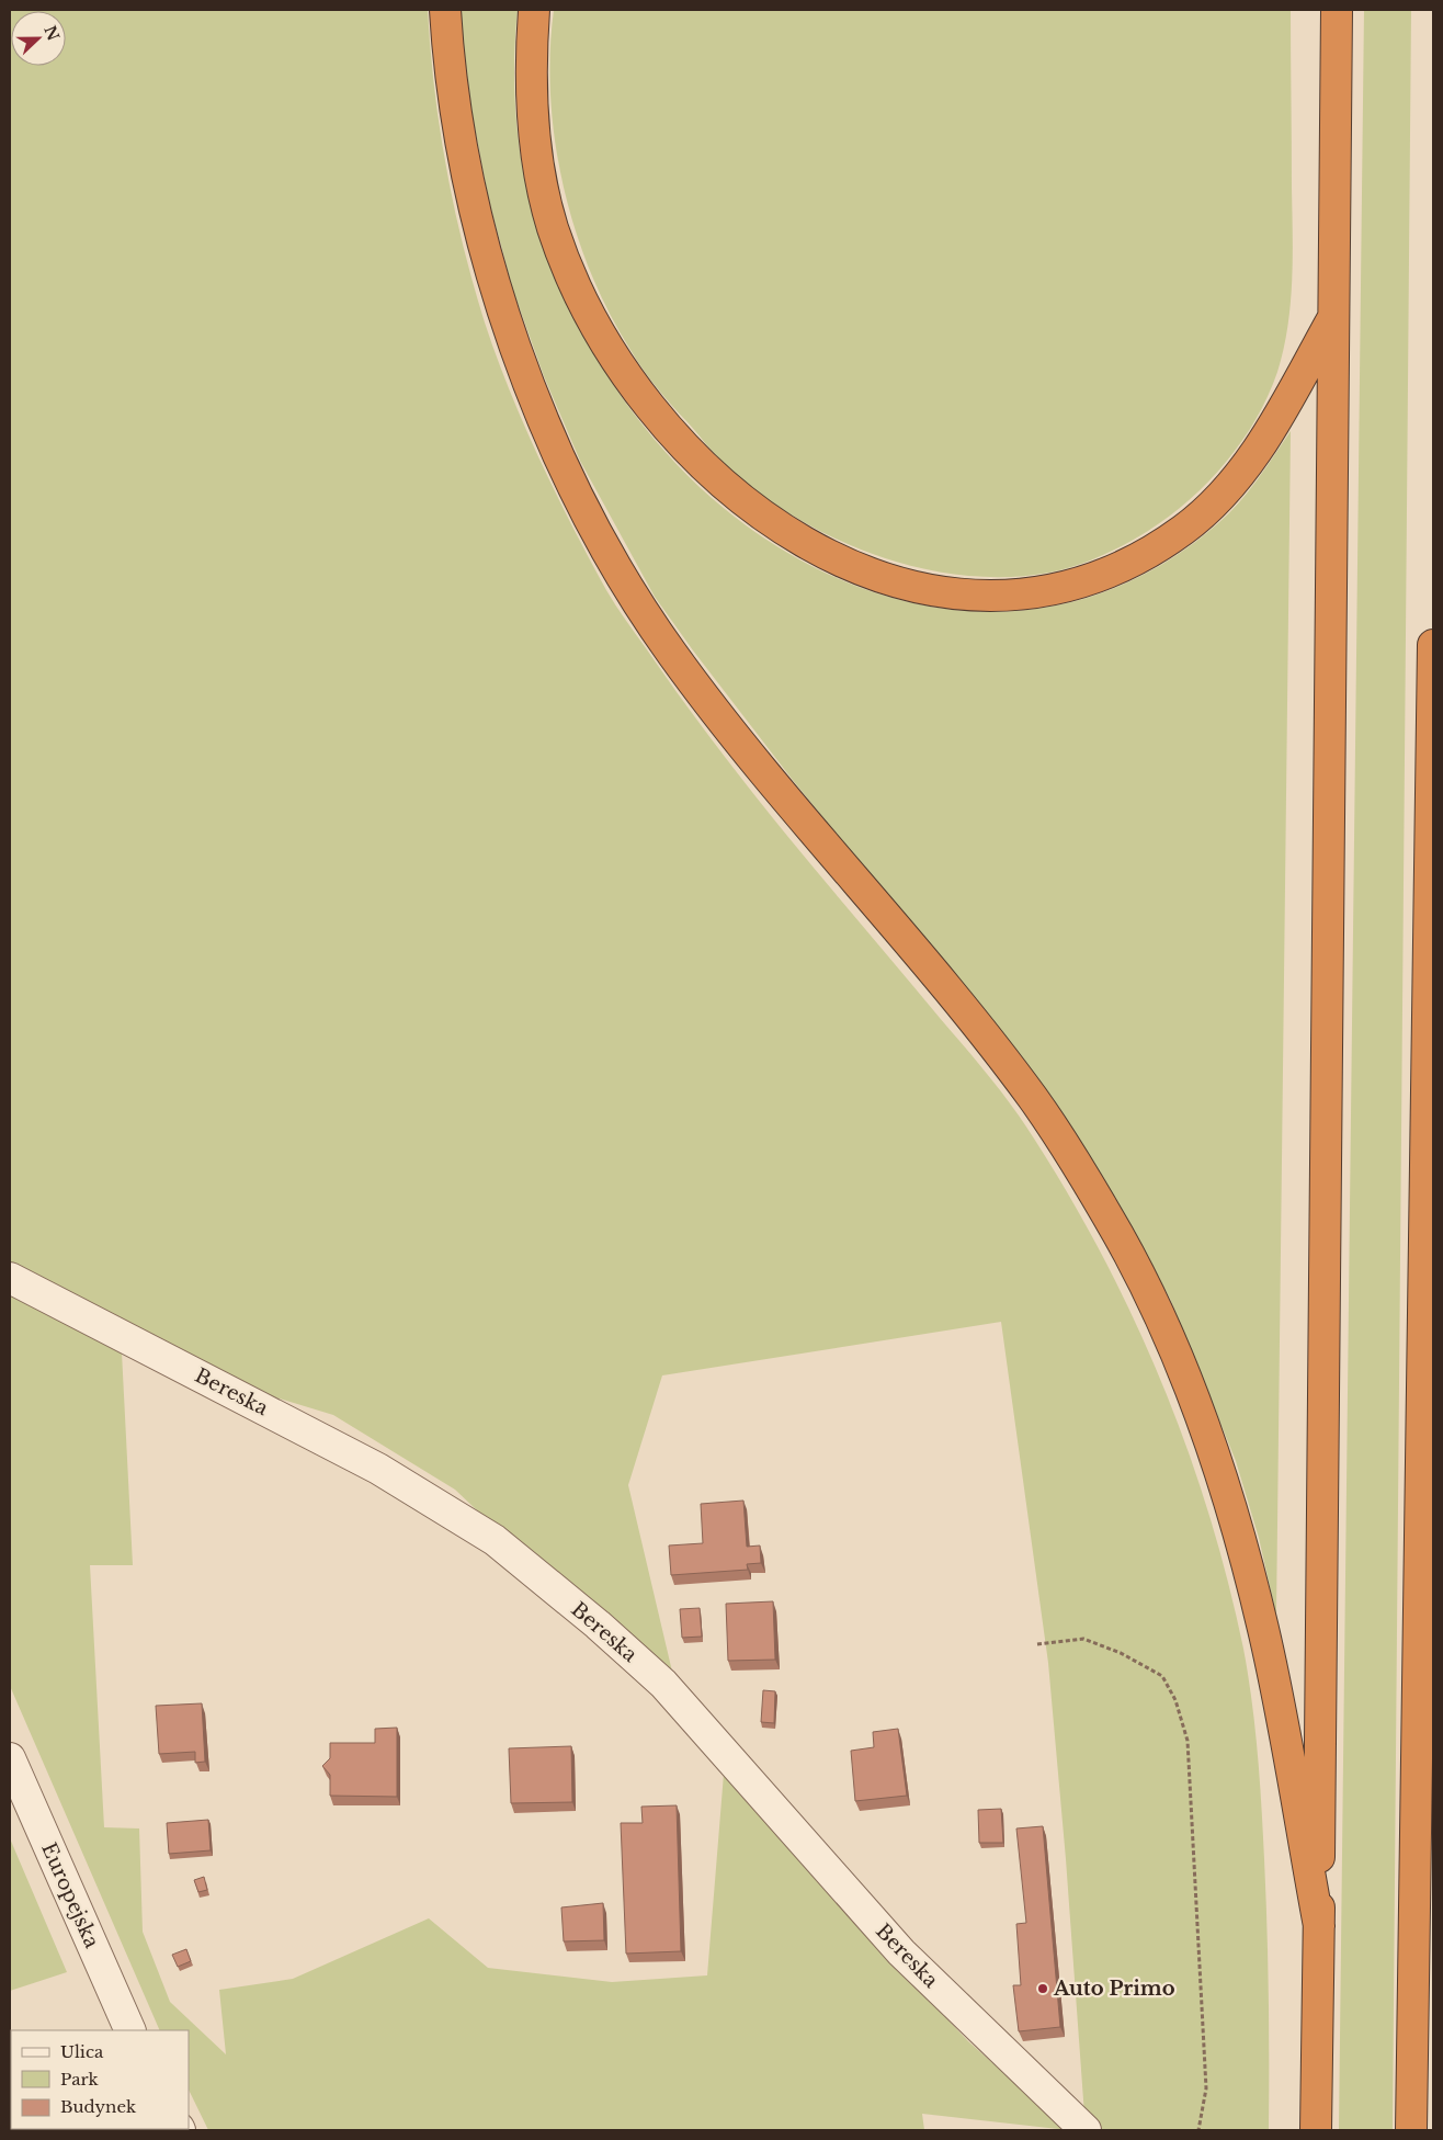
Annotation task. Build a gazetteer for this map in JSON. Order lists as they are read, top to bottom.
{
  "streets": {
    "street": ["Bereska", "Europejska"]
  },
  "places": ["Auto Primo"],
  "legend": ["Ulica", "Park", "Budynek"],
  "north": "right"
}
